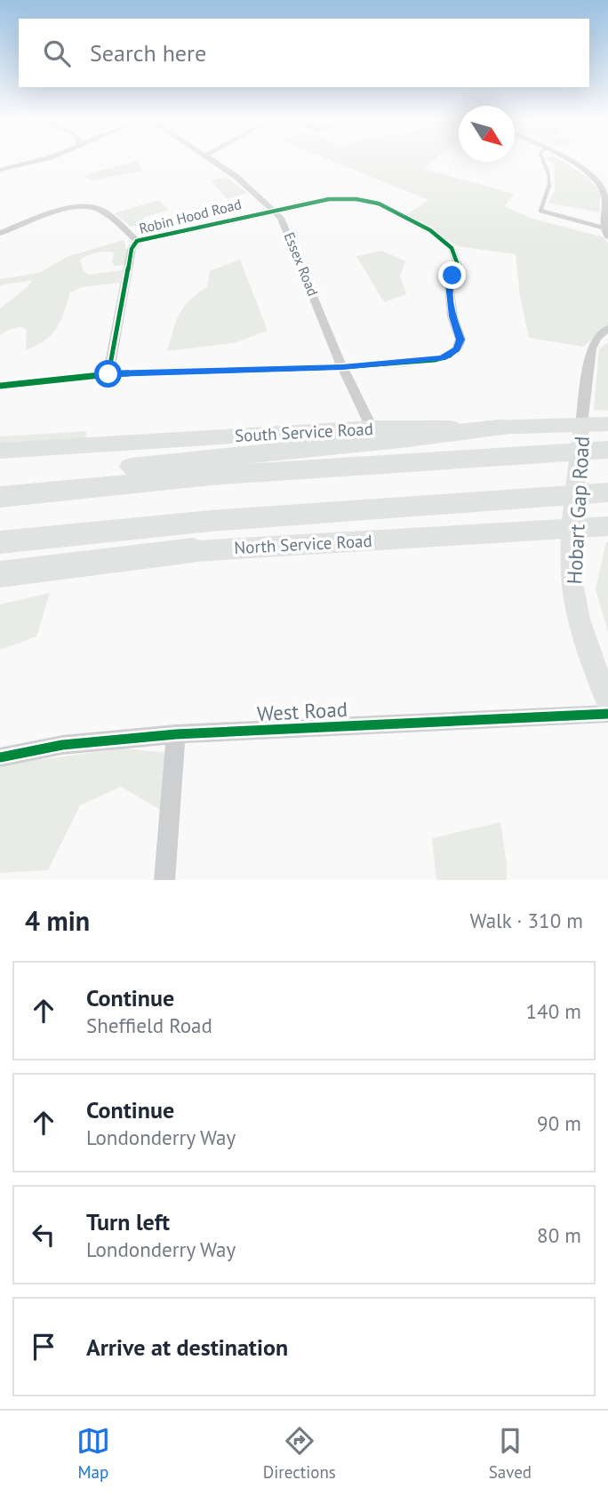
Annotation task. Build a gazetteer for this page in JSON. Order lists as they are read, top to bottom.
{
  "streets": {
    "main road": ["South Service Road", "North Service Road"],
    "street": [
      "Robin Hood Road",
      "Essex Road",
      "Hobart Gap Road",
      "West Road"
    ]
  },
  "crossings": [
    ["Robin Hood Road", "Essex Road"],
    ["Essex Road", "South Service Road"],
    ["South Service Road", "Hobart Gap Road"],
    ["Hobart Gap Road", "North Service Road"]
  ],
  "north": "bottom right",
  "page": {
    "search": "Search here",
    "heading": ["4 min", "Walk · 310 m"],
    "list": [
      ["Continue", "Sheffield Road", "140 m"],
      ["Continue", "Londonderry Way", "90 m"],
      ["Turn left", "Londonderry Way", "80 m"],
      "Arrive at destination"
    ],
    "nav": ["Map", "Directions", "Saved"]
  }
}
